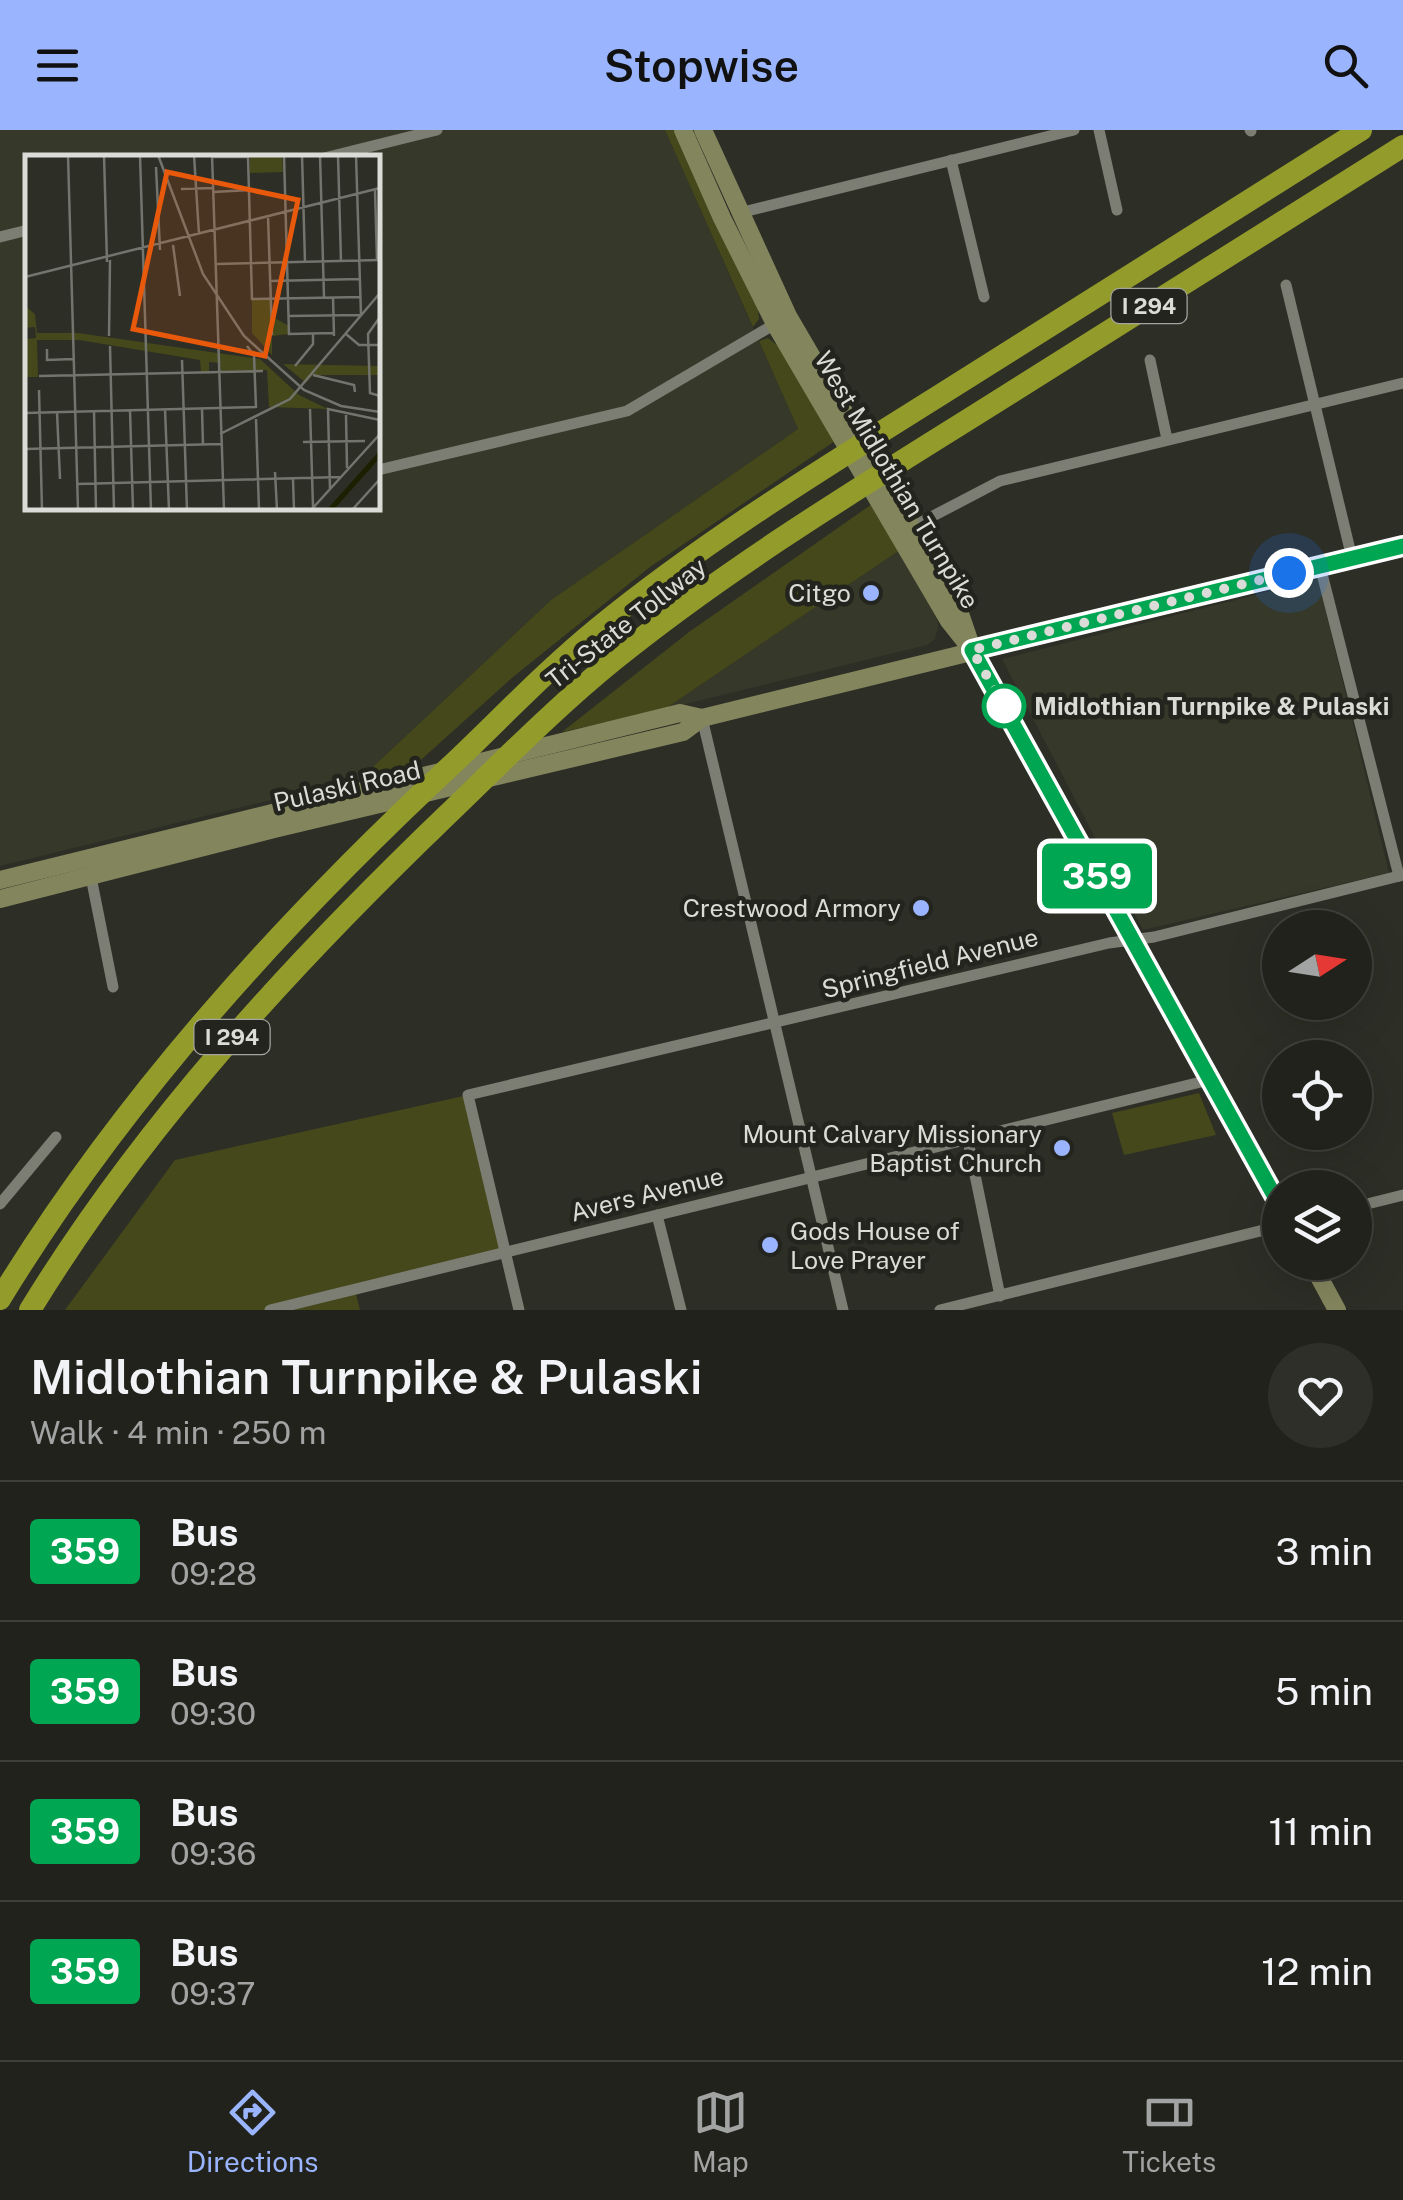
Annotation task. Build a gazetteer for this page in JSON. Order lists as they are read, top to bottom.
{
  "streets": {
    "highway": ["I 294", "Tri-State Tollway"],
    "main road": ["West Midlothian Turnpike", "Pulaski Road"],
    "street": ["Springfield Avenue", "Avers Avenue"]
  },
  "crossings": [
    ["West Midlothian Turnpike", "Pulaski Road"],
    ["Springfield Avenue", "Avers Avenue"]
  ],
  "places": [
    "Citgo",
    "Midlothian Turnpike & Pulaski",
    "Crestwood Armory",
    "Mount Calvary Missionary Baptist Church",
    "Gods House of Love Prayer"
  ],
  "lines": ["bus line 359"],
  "north": "right",
  "page": {
    "header": "Stopwise",
    "on_map": "359",
    "heading": ["Midlothian Turnpike & Pulaski", "Walk · 4 min · 250 m"],
    "list": [
      {
        "mark": "359",
        "name": "Bus",
        "note": "09:28",
        "value": "3 min"
      },
      {
        "mark": "359",
        "name": "Bus",
        "note": "09:30",
        "value": "5 min"
      },
      {
        "mark": "359",
        "name": "Bus",
        "note": "09:36",
        "value": "11 min"
      },
      {
        "mark": "359",
        "name": "Bus",
        "note": "09:37",
        "value": "12 min"
      }
    ],
    "tabs": ["Directions", "Map", "Tickets"]
  }
}
